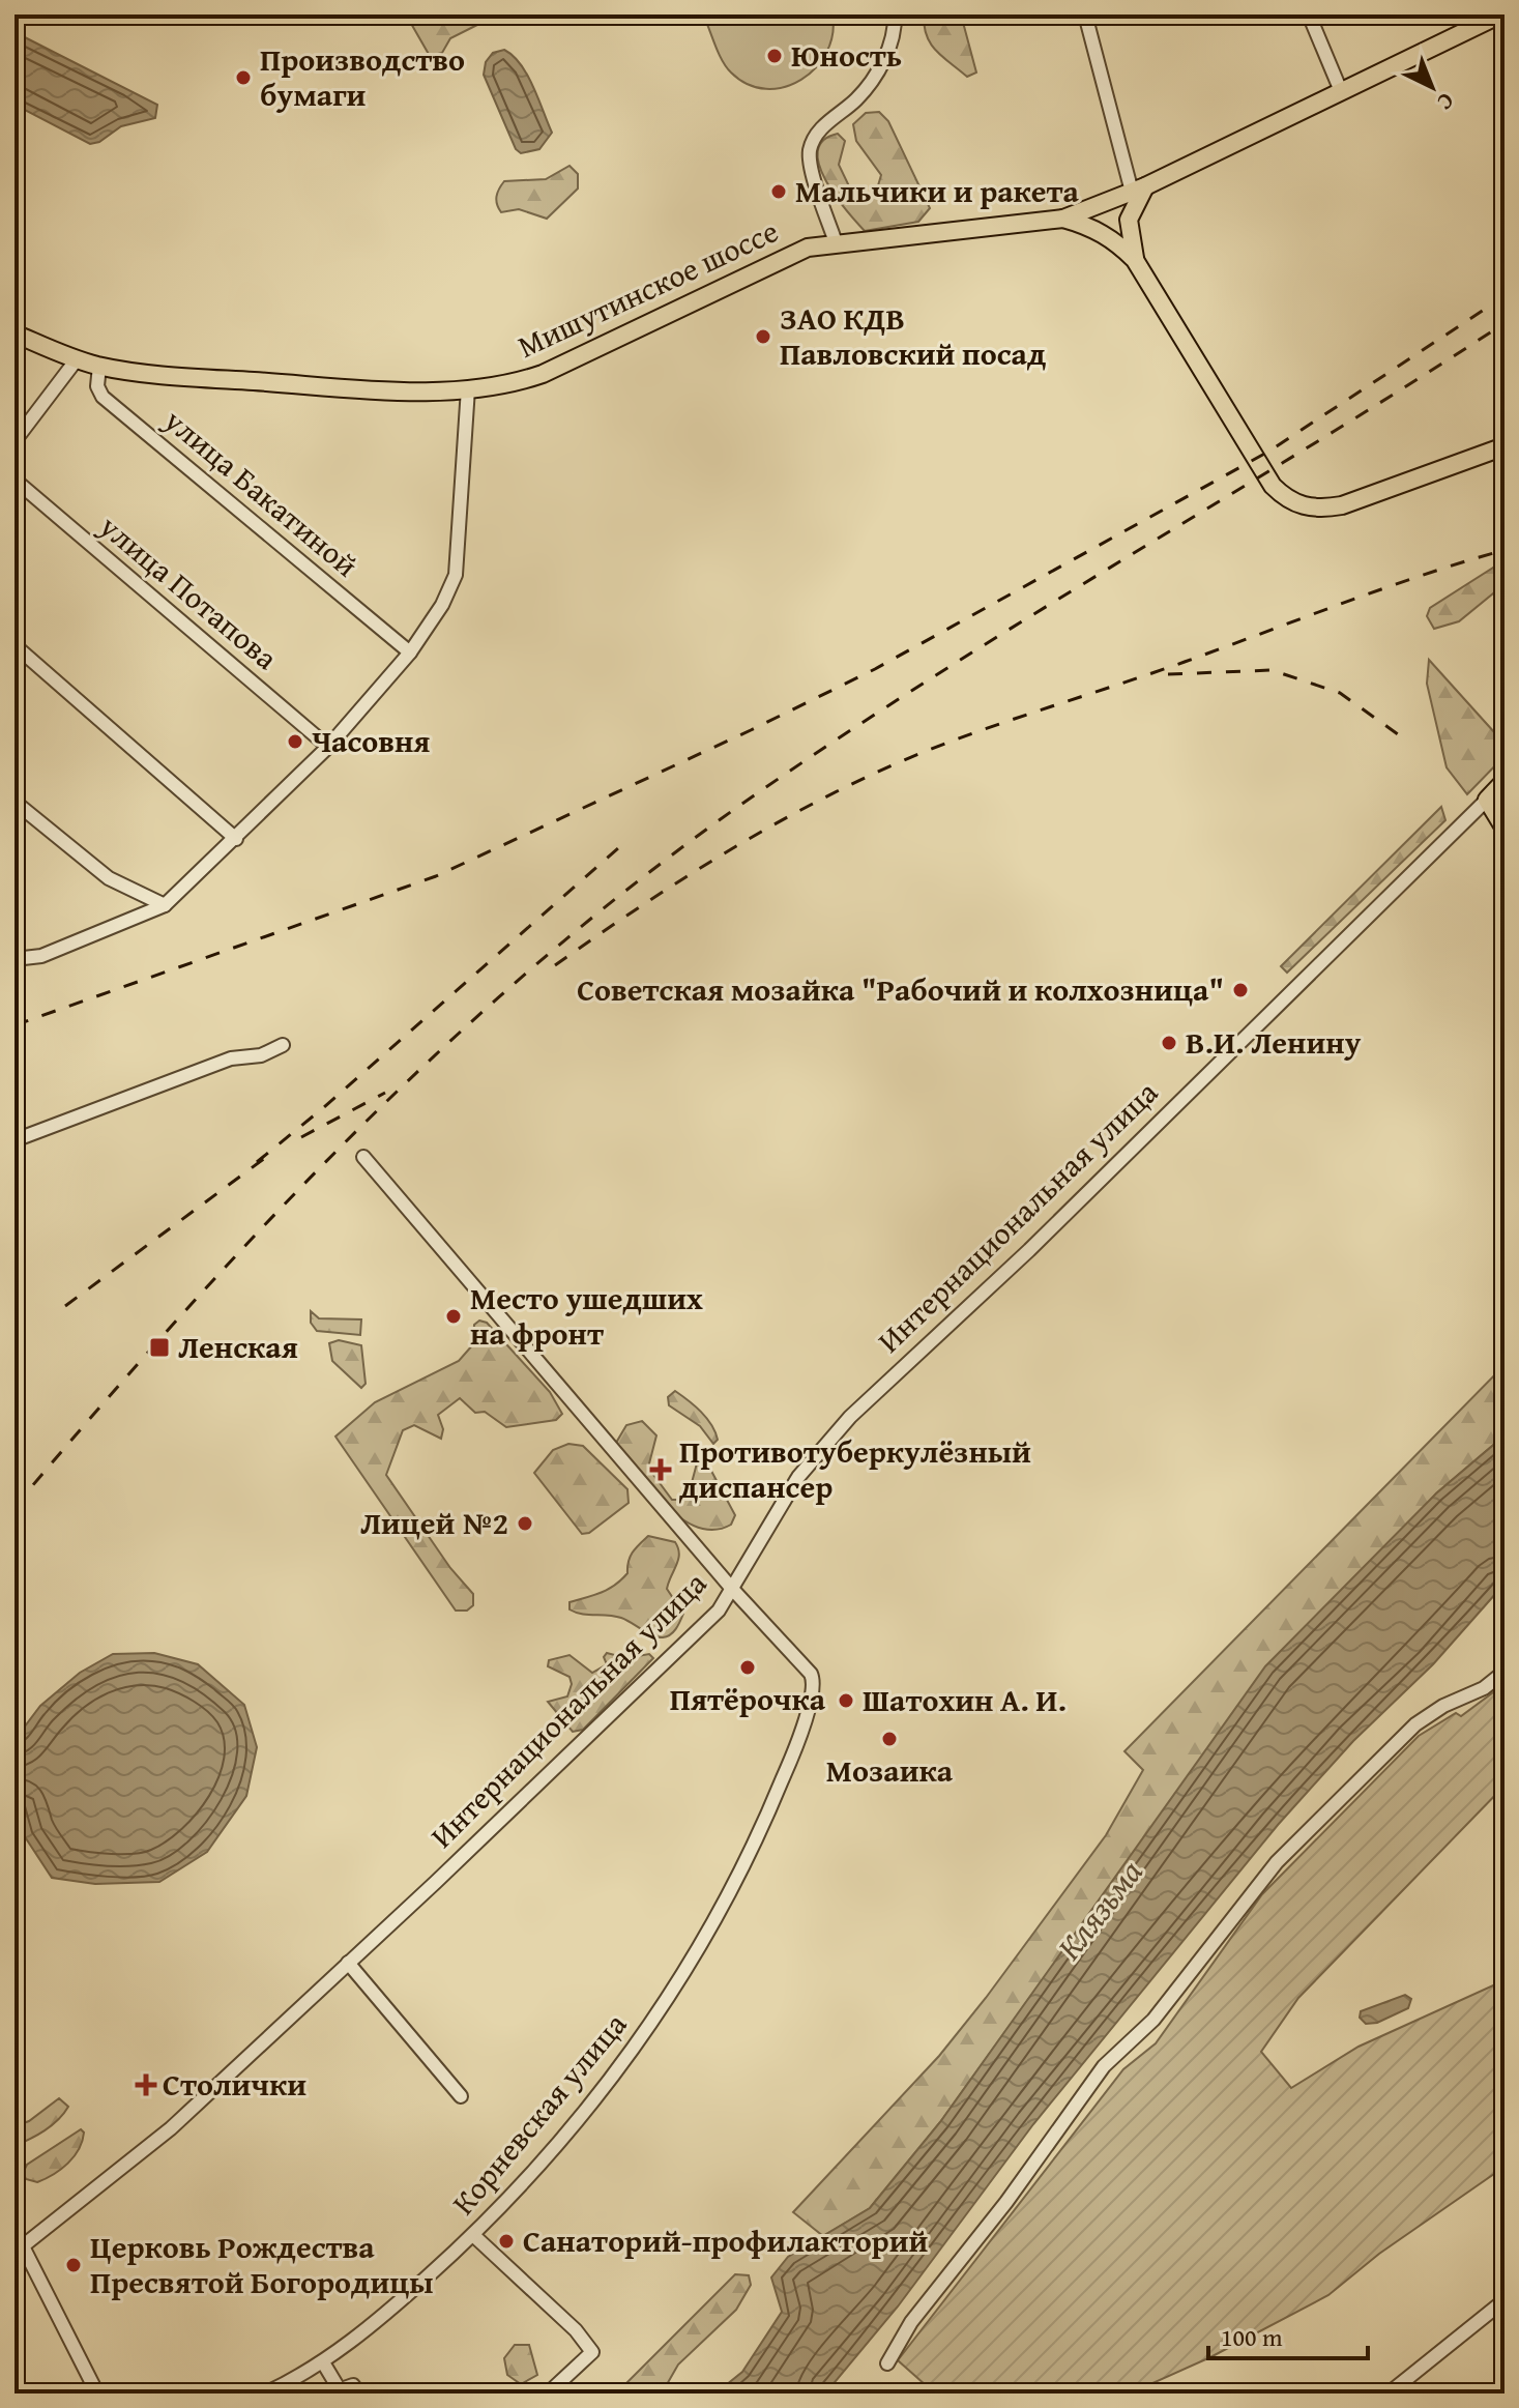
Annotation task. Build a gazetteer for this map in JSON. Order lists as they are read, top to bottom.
{
  "streets": {
    "main road": ["Мишутинское шоссе", "Интернациональная улица"],
    "street": ["улица Бакатиной", "улица Потапова", "Корневская улица"]
  },
  "crossings": [
    ["Мишутинское шоссе", "улица Бакатиной"],
    ["Интернациональная улица", "Корневская улица"]
  ],
  "water": ["Клязьма"],
  "places": {
    "other": [
      "Юность",
      "Производство бумаги",
      "Мальчики и ракета",
      "ЗАО КДВ Павловский посад",
      "Часовня",
      "Советская мозайка \"Рабочий и колхозница\"",
      "В.И. Ленину",
      "Место ушедших на фронт",
      "Лицей №2",
      "Пятёрочка",
      "Шатохин А. И.",
      "Мозаика",
      "Санаторий-профилакторий",
      "Церковь Рождества Пресвятой Богородицы"
    ],
    "transit": ["Ленская"],
    "health": ["Противотуберкулёзный диспансер", "Столички"]
  },
  "scale_bar": "100 m",
  "north": "bottom right"
}
